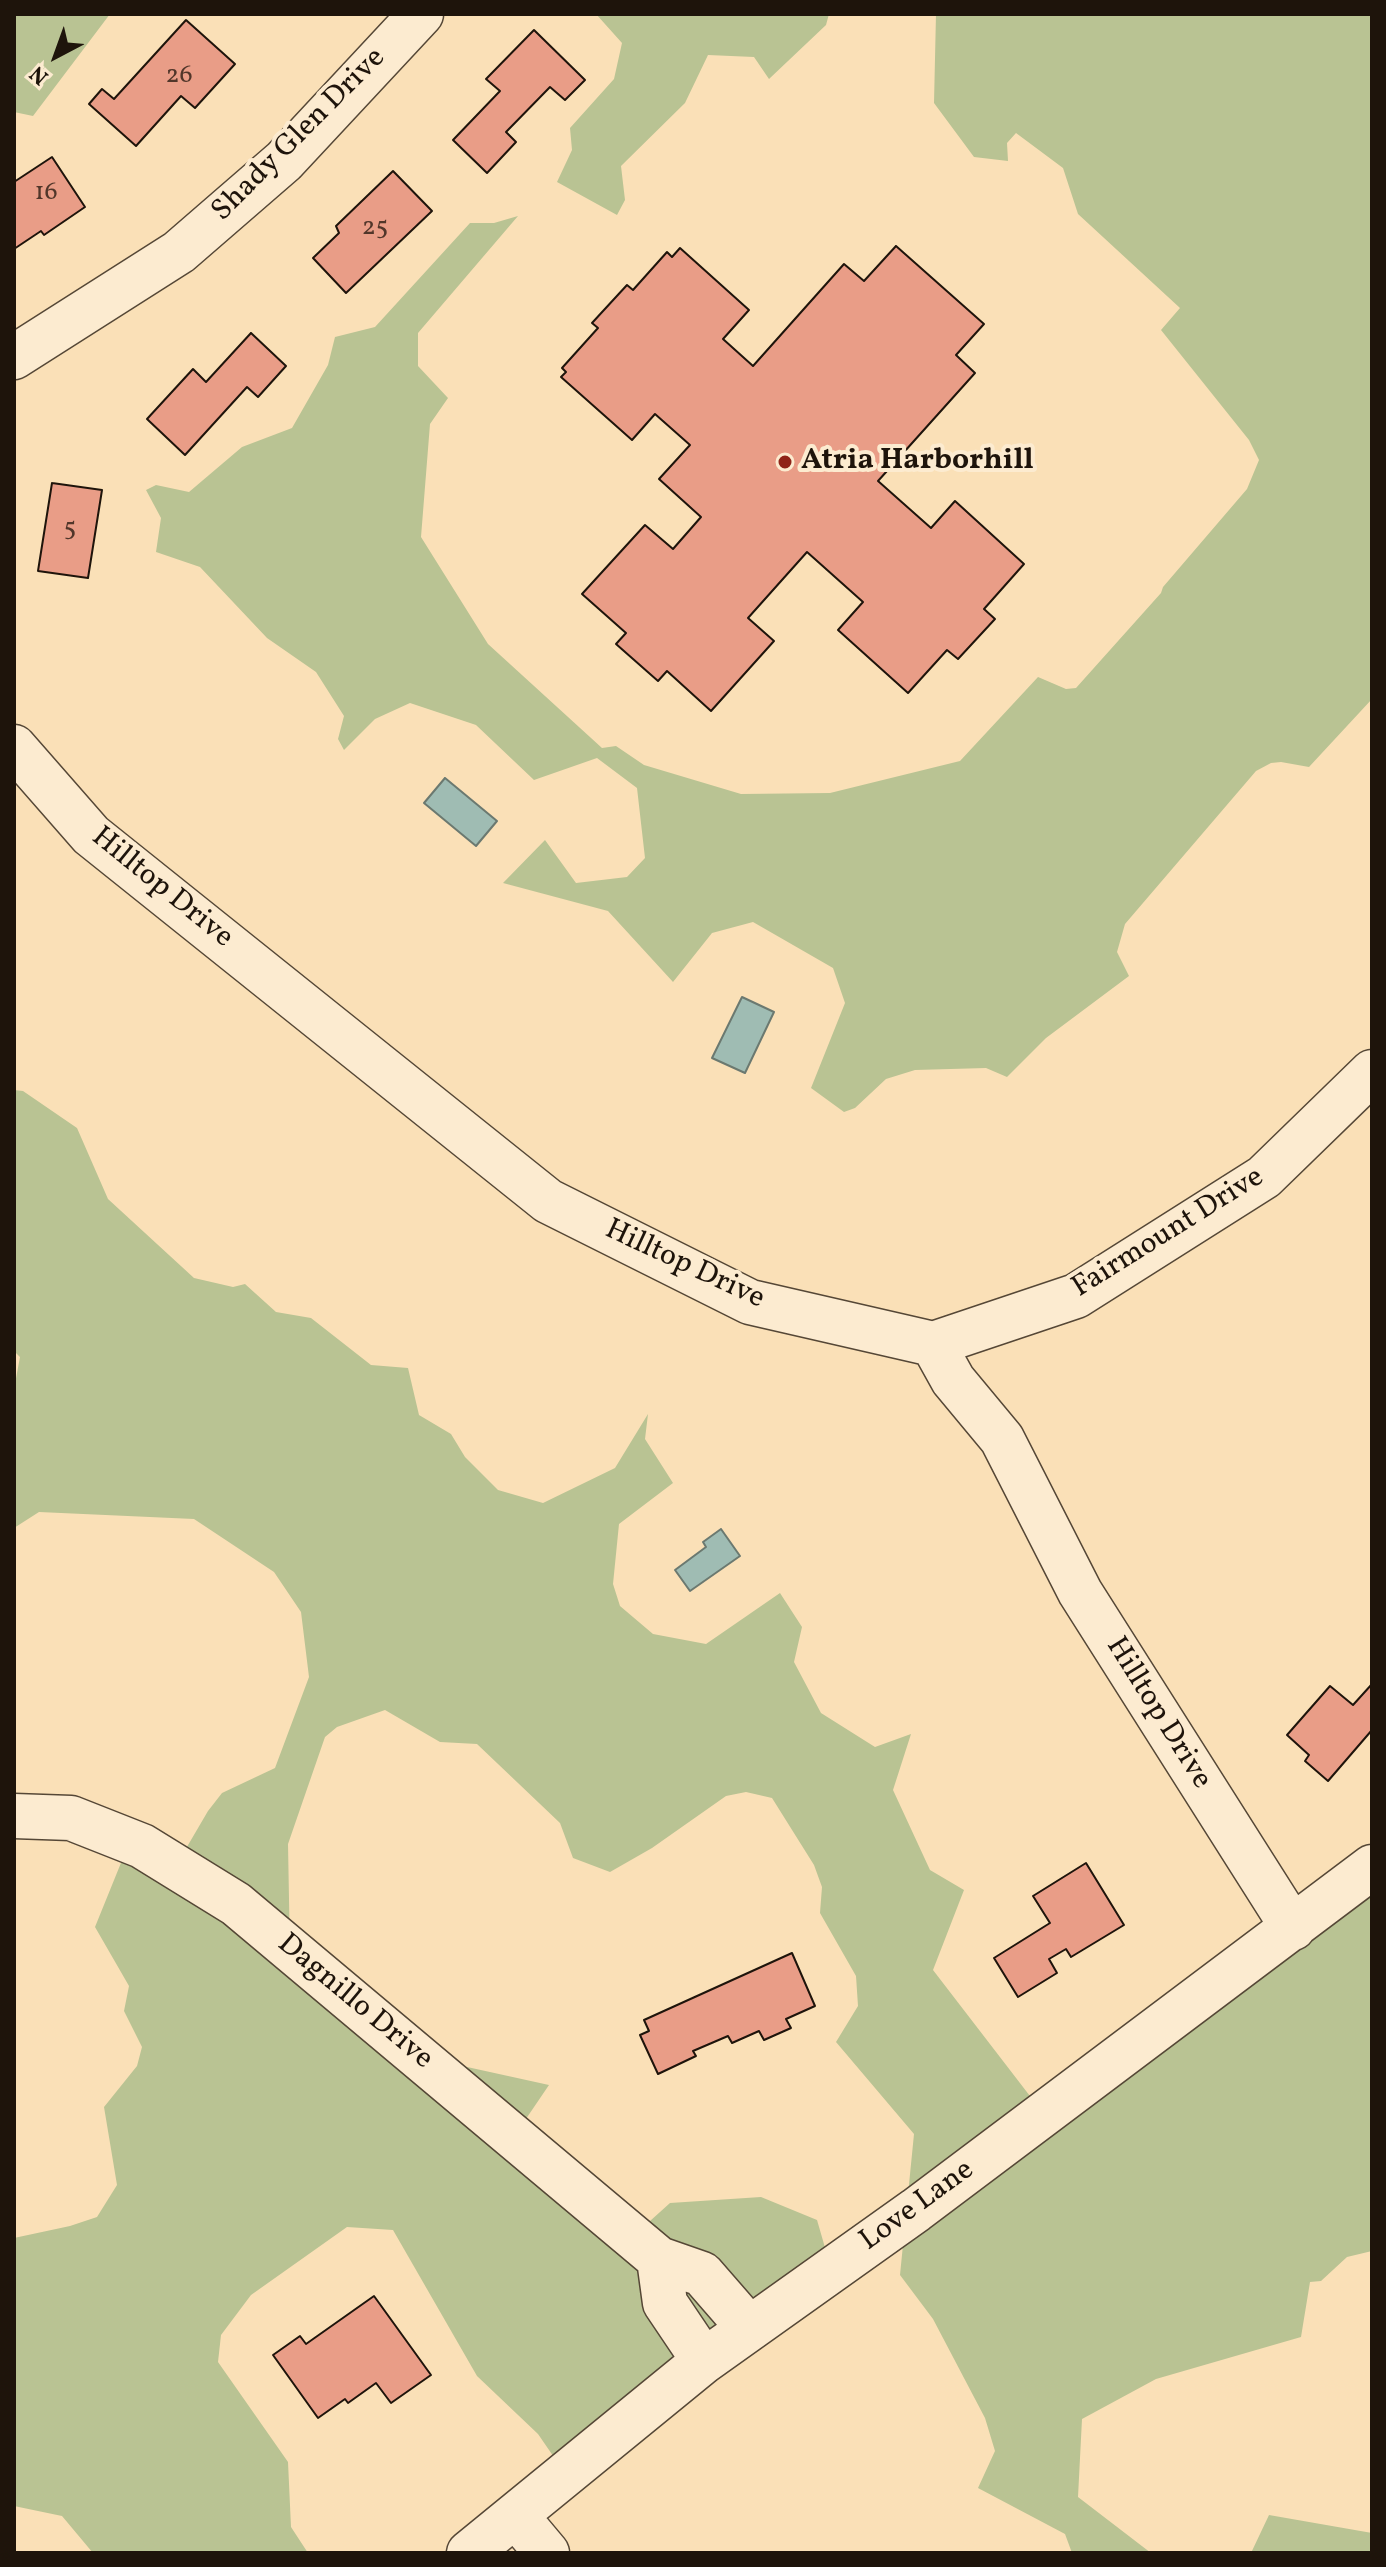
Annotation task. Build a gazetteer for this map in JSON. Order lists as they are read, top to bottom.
{
  "streets": {
    "street": [
      "Shady Glen Drive",
      "Hilltop Drive",
      "Fairmount Drive",
      "Dagnillo Drive",
      "Love Lane"
    ]
  },
  "crossings": [
    ["Hilltop Drive", "Fairmount Drive"],
    ["Hilltop Drive", "Love Lane"],
    ["Dagnillo Drive", "Love Lane"]
  ],
  "places": ["Atria Harborhill"],
  "house_numbers": [
    "26",
    "16",
    "25",
    "5"
  ],
  "north": "bottom left"
}
